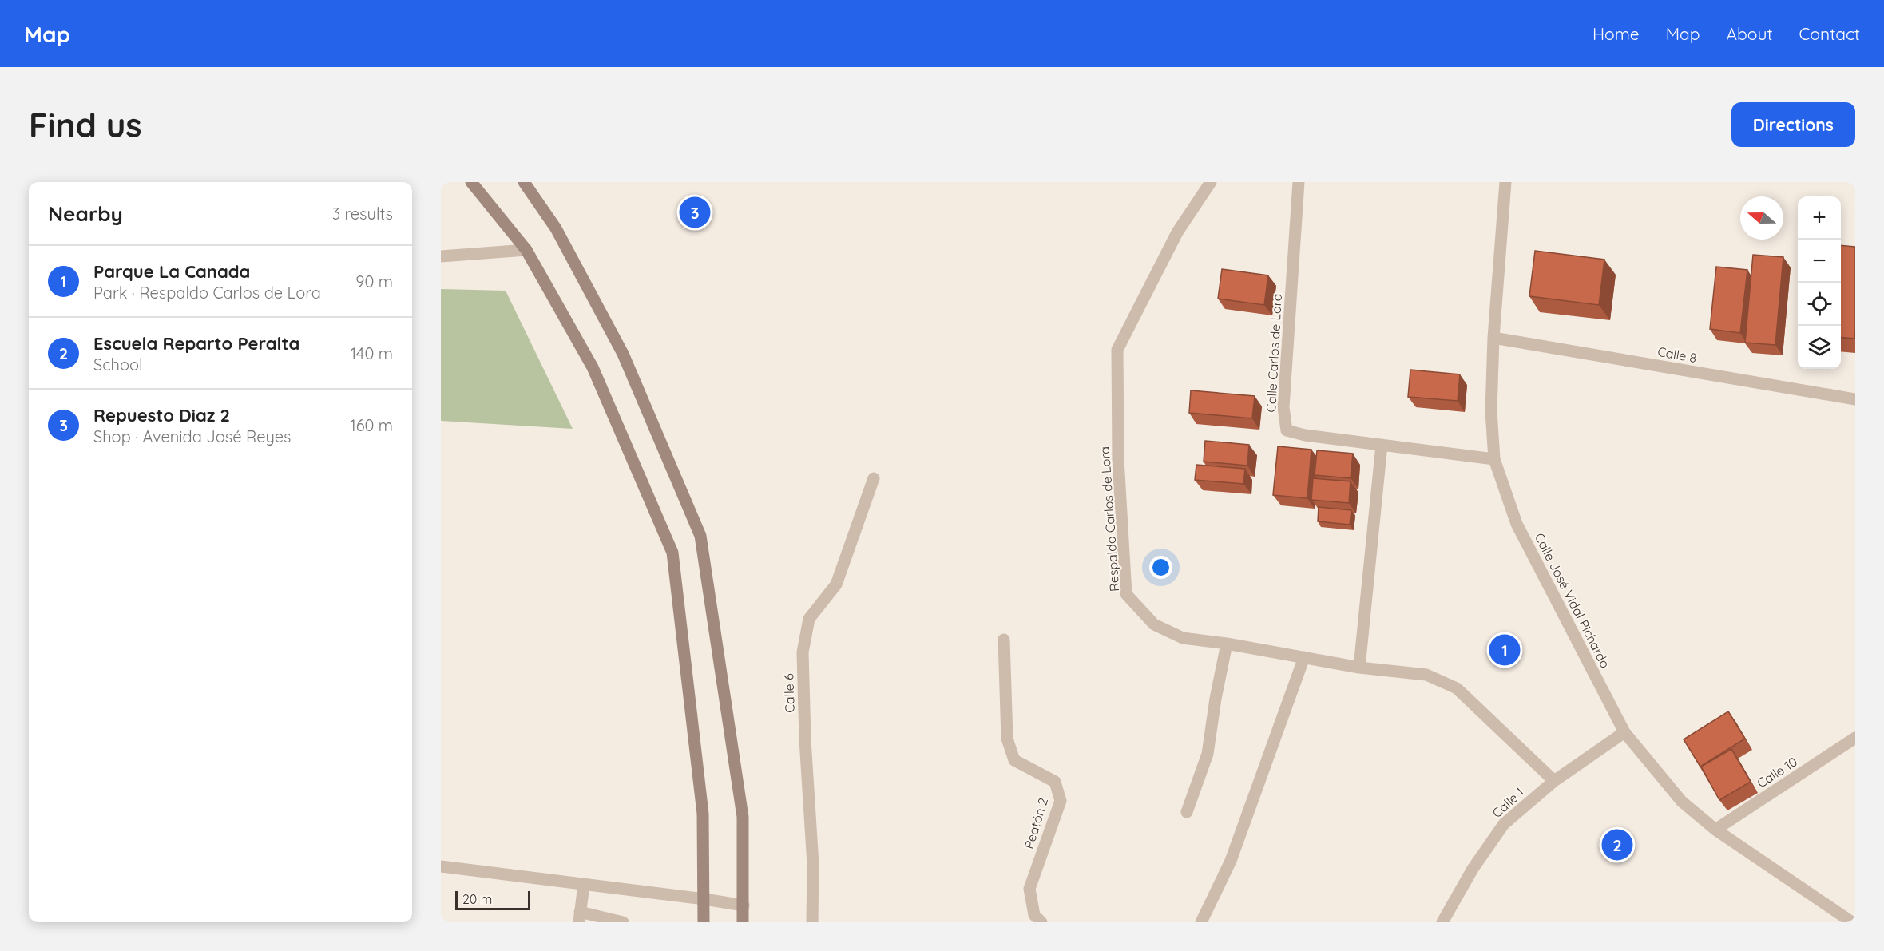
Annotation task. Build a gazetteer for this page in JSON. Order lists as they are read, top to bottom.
{
  "streets": {
    "street": [
      "Calle Carlos de Lora",
      "Calle 8",
      "Respaldo Carlos de Lora",
      "Calle José Vidal Pichardo",
      "Calle 6",
      "Calle 10",
      "Calle 1",
      "Peatón 2"
    ]
  },
  "crossings": [
    ["Calle Carlos de Lora", "Calle José Vidal Pichardo"],
    ["Calle 8", "Calle José Vidal Pichardo"],
    ["Respaldo Carlos de Lora", "Calle 1"],
    ["Calle José Vidal Pichardo", "Calle 10"],
    ["Calle José Vidal Pichardo", "Calle 1"]
  ],
  "scale_bar": "20 m",
  "north": "left",
  "page": {
    "header": "Map",
    "nav": [
      "Home",
      "Map",
      "About",
      "Contact"
    ],
    "buttons": "Directions",
    "title": "Find us",
    "heading": ["Nearby", "3 results"],
    "pins": ["3", "1", "2"],
    "map_buttons": ["+", "−"],
    "list": [
      {
        "mark": "1",
        "name": "Parque La Canada",
        "note": "Park · Respaldo Carlos de Lora",
        "value": "90 m"
      },
      {
        "mark": "2",
        "name": "Escuela Reparto Peralta",
        "note": "School",
        "value": "140 m"
      },
      {
        "mark": "3",
        "name": "Repuesto Diaz 2",
        "note": "Shop · Avenida José Reyes",
        "value": "160 m"
      }
    ],
    "scale": "20 m"
  }
}
